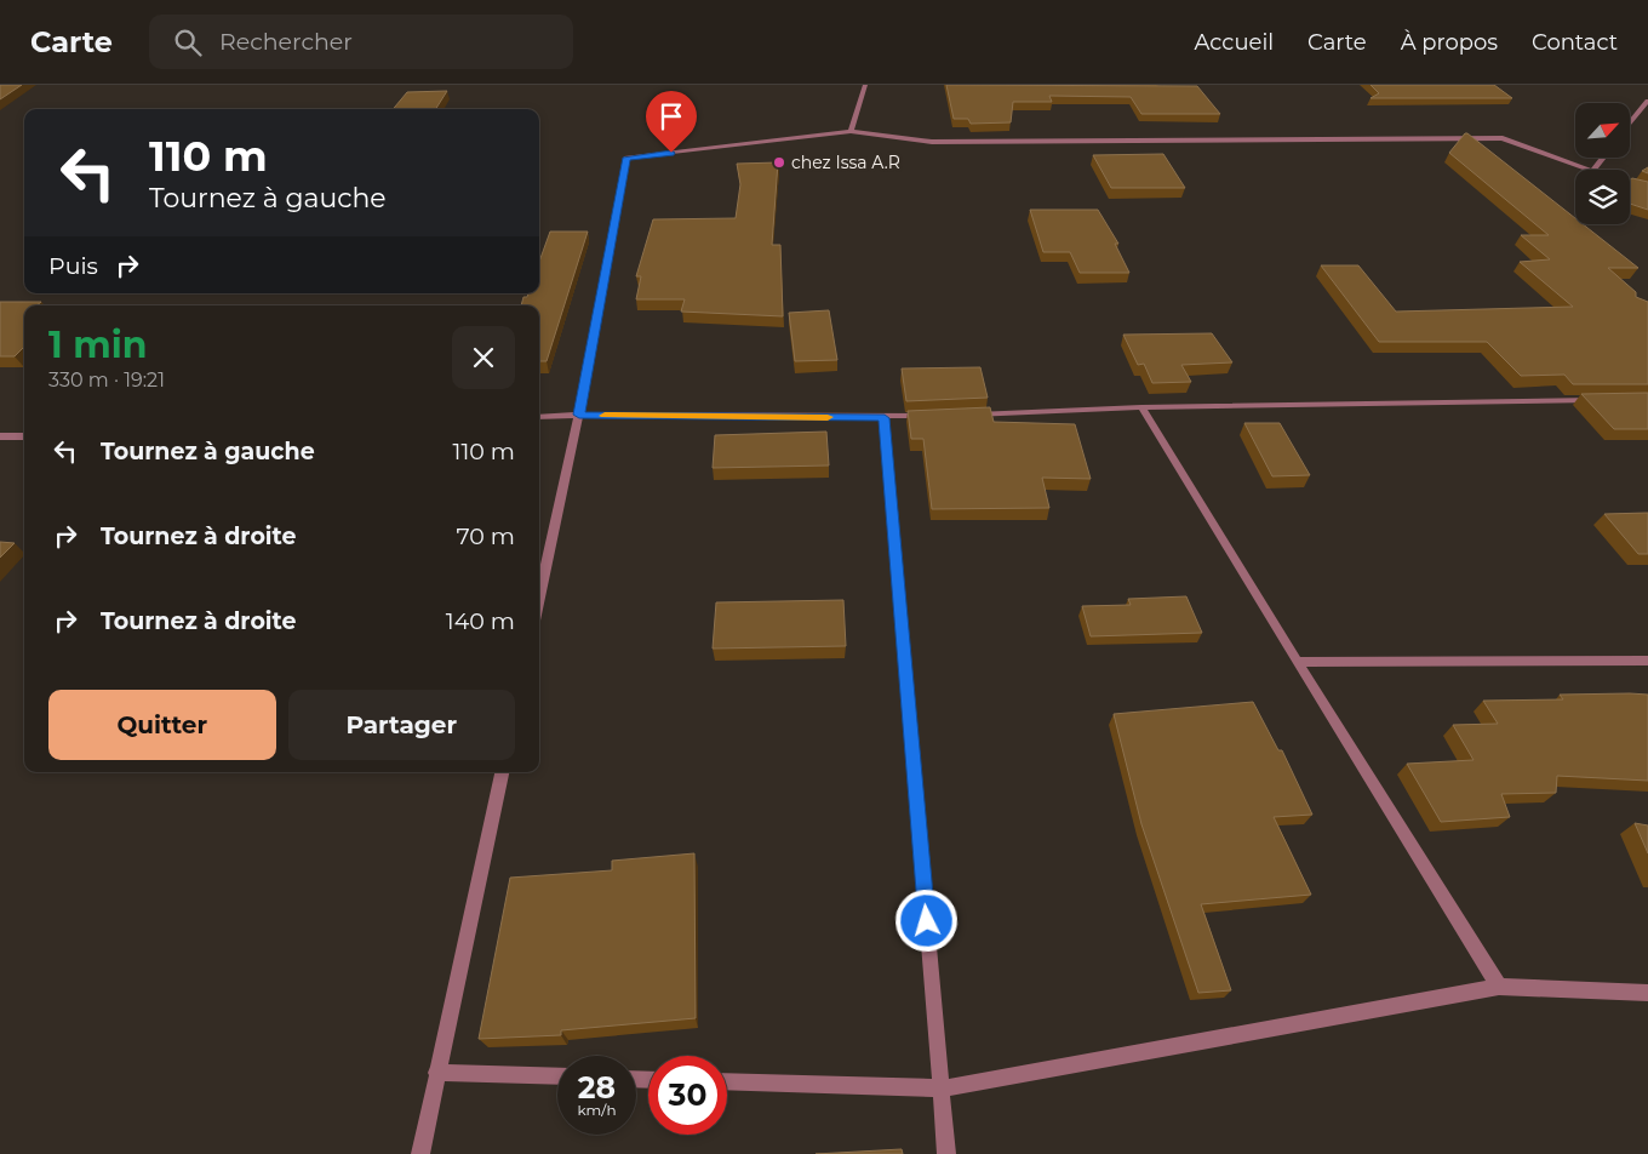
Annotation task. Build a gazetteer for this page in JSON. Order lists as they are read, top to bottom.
{
  "places": ["chez Issa A.R"],
  "north": "top right",
  "page": {
    "header": "Carte",
    "search": "Rechercher",
    "nav": [
      "Accueil",
      "Carte",
      "À propos",
      "Contact"
    ],
    "turn": ["110 m", "Tournez à gauche"],
    "then": "Puis",
    "heading": ["1 min", "330 m · 19:21"],
    "list": [
      {
        "name": "Tournez à gauche",
        "value": "110 m"
      },
      {
        "name": "Tournez à droite",
        "value": "70 m"
      },
      {
        "name": "Tournez à droite",
        "value": "140 m"
      }
    ],
    "buttons": ["Quitter", "Partager"],
    "speed": "28 km/h",
    "limit": "30"
  }
}
